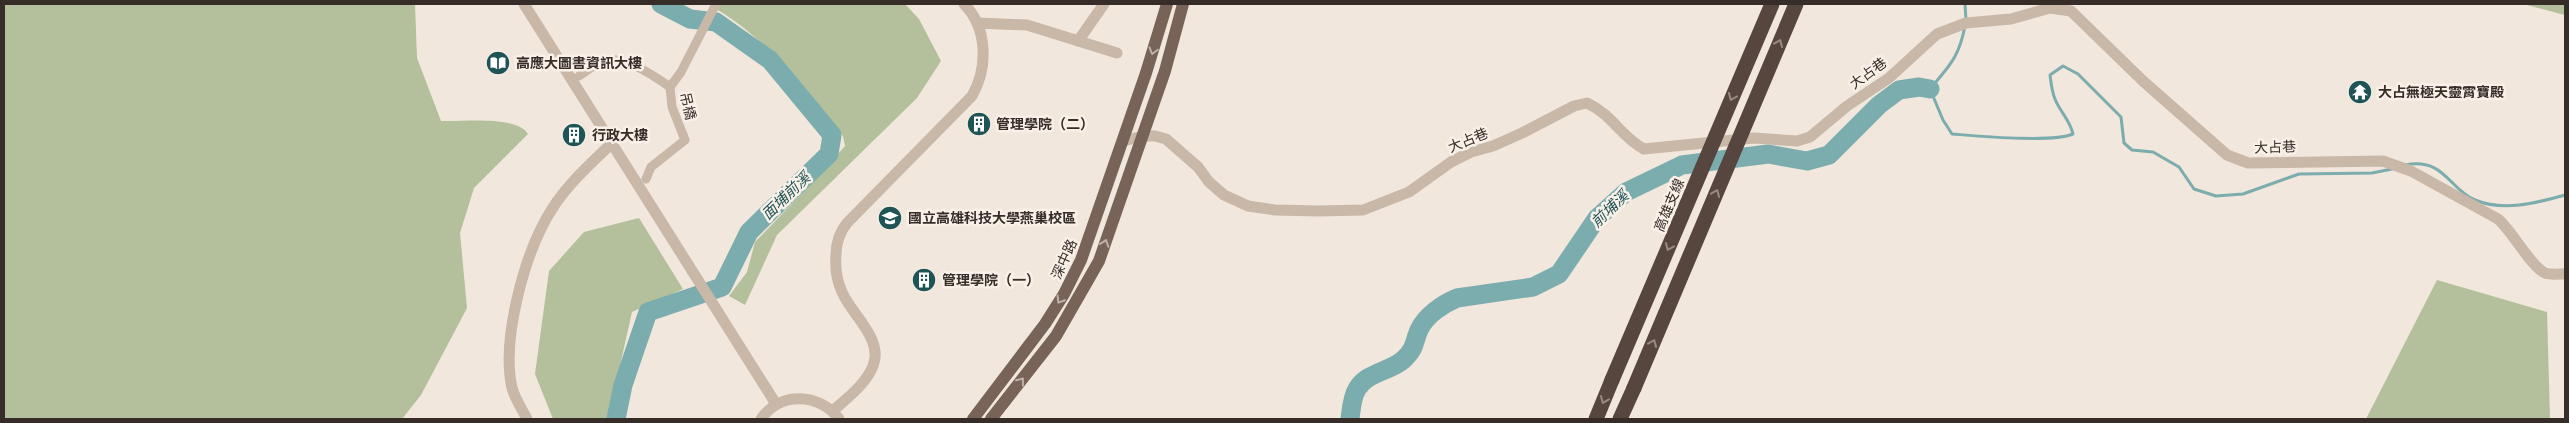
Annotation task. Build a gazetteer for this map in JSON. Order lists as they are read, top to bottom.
{
  "streets": {
    "highway": ["高雄支線"],
    "main road": ["深中路"],
    "street": ["大占巷", "吊橋"]
  },
  "water": ["面埔前溪", "前埔溪"],
  "places": {
    "library": ["高應大圖書資訊大樓"],
    "temple": ["大占無極天靈霄寶殿"],
    "building": ["管理學院（二）", "行政大樓", "管理學院（一）"],
    "school or university": ["國立高雄科技大學燕巢校區"]
  }
}
